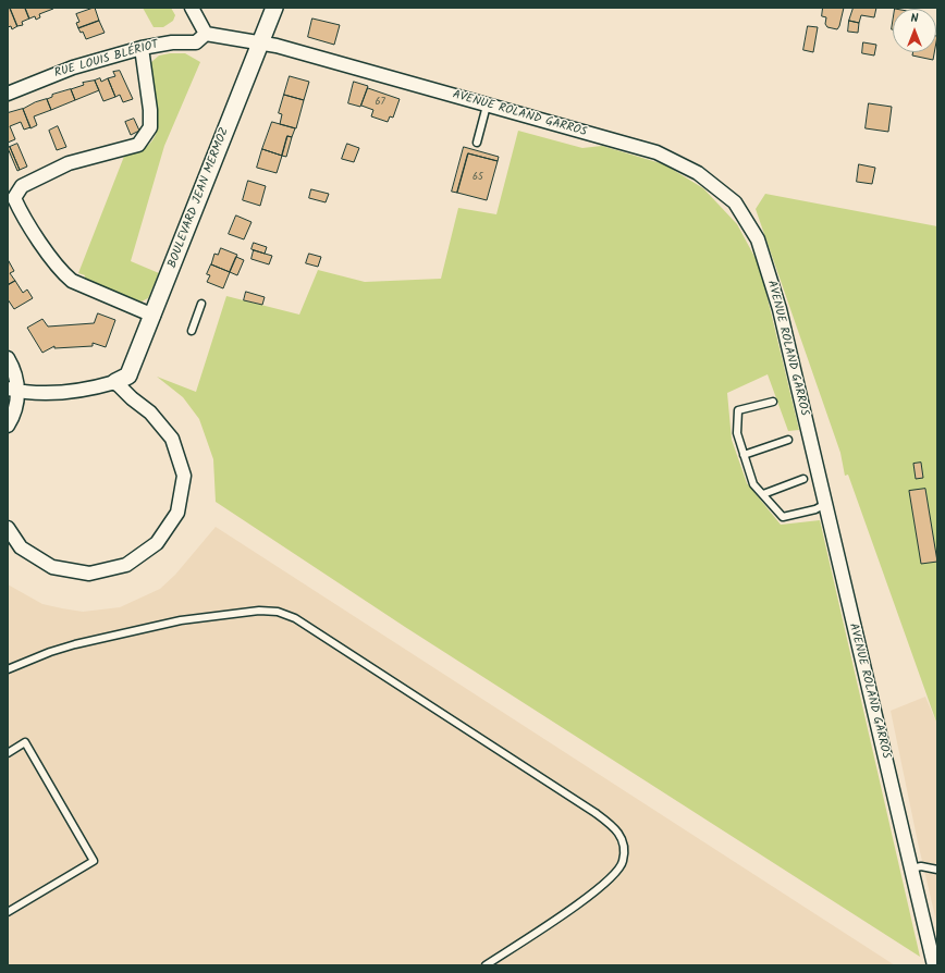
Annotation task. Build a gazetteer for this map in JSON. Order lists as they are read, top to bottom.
{
  "streets": {
    "street": ["RUE LOUIS BLÉRIOT", "AVENUE ROLAND GARROS", "BOULEVARD JEAN MERMOZ"]
  },
  "crossings": [
    ["RUE LOUIS BLÉRIOT", "AVENUE ROLAND GARROS"],
    ["AVENUE ROLAND GARROS", "BOULEVARD JEAN MERMOZ"]
  ],
  "house_numbers": ["67", "65"],
  "north": "top"
}
